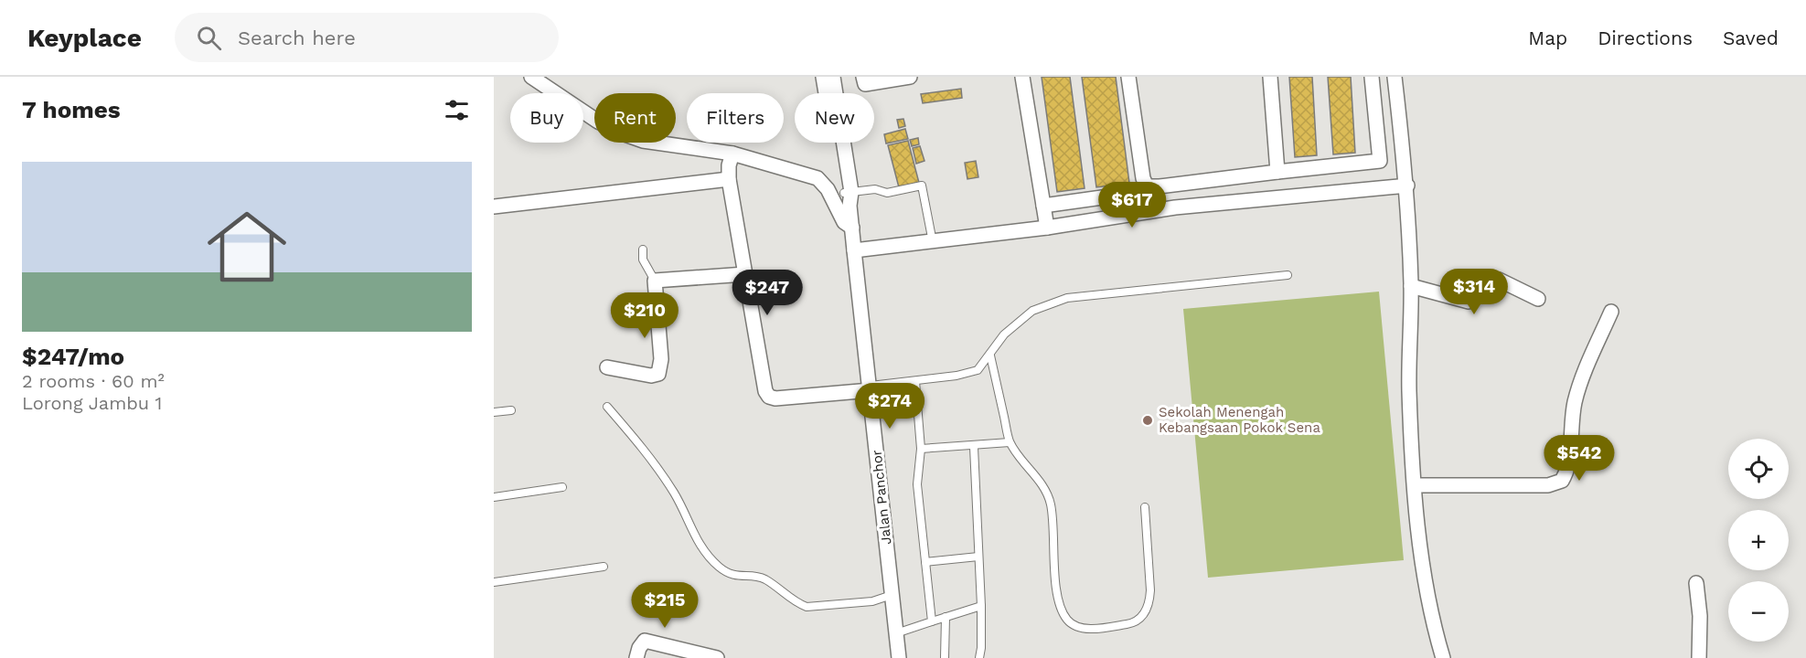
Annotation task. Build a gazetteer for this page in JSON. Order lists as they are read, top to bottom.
{
  "streets": {
    "street": ["Jalan Panchor"]
  },
  "places": ["Sekolah Menengah Kebangsaan Pokok Sena"],
  "page": {
    "header": "Keyplace",
    "search": "Search here",
    "nav": ["Map", "Directions", "Saved"],
    "heading": "7 homes",
    "chip": [
      "Buy",
      "Rent",
      "Filters",
      "New"
    ],
    "list": [
      {
        "name": "$247/mo",
        "note": "2 rooms · 60 m² · Lorong Jambu 1"
      }
    ],
    "price": [
      "$617",
      "$314",
      "$247",
      "$210",
      "$274",
      "$542",
      "$215"
    ],
    "map_buttons": ["+", "−"]
  }
}
